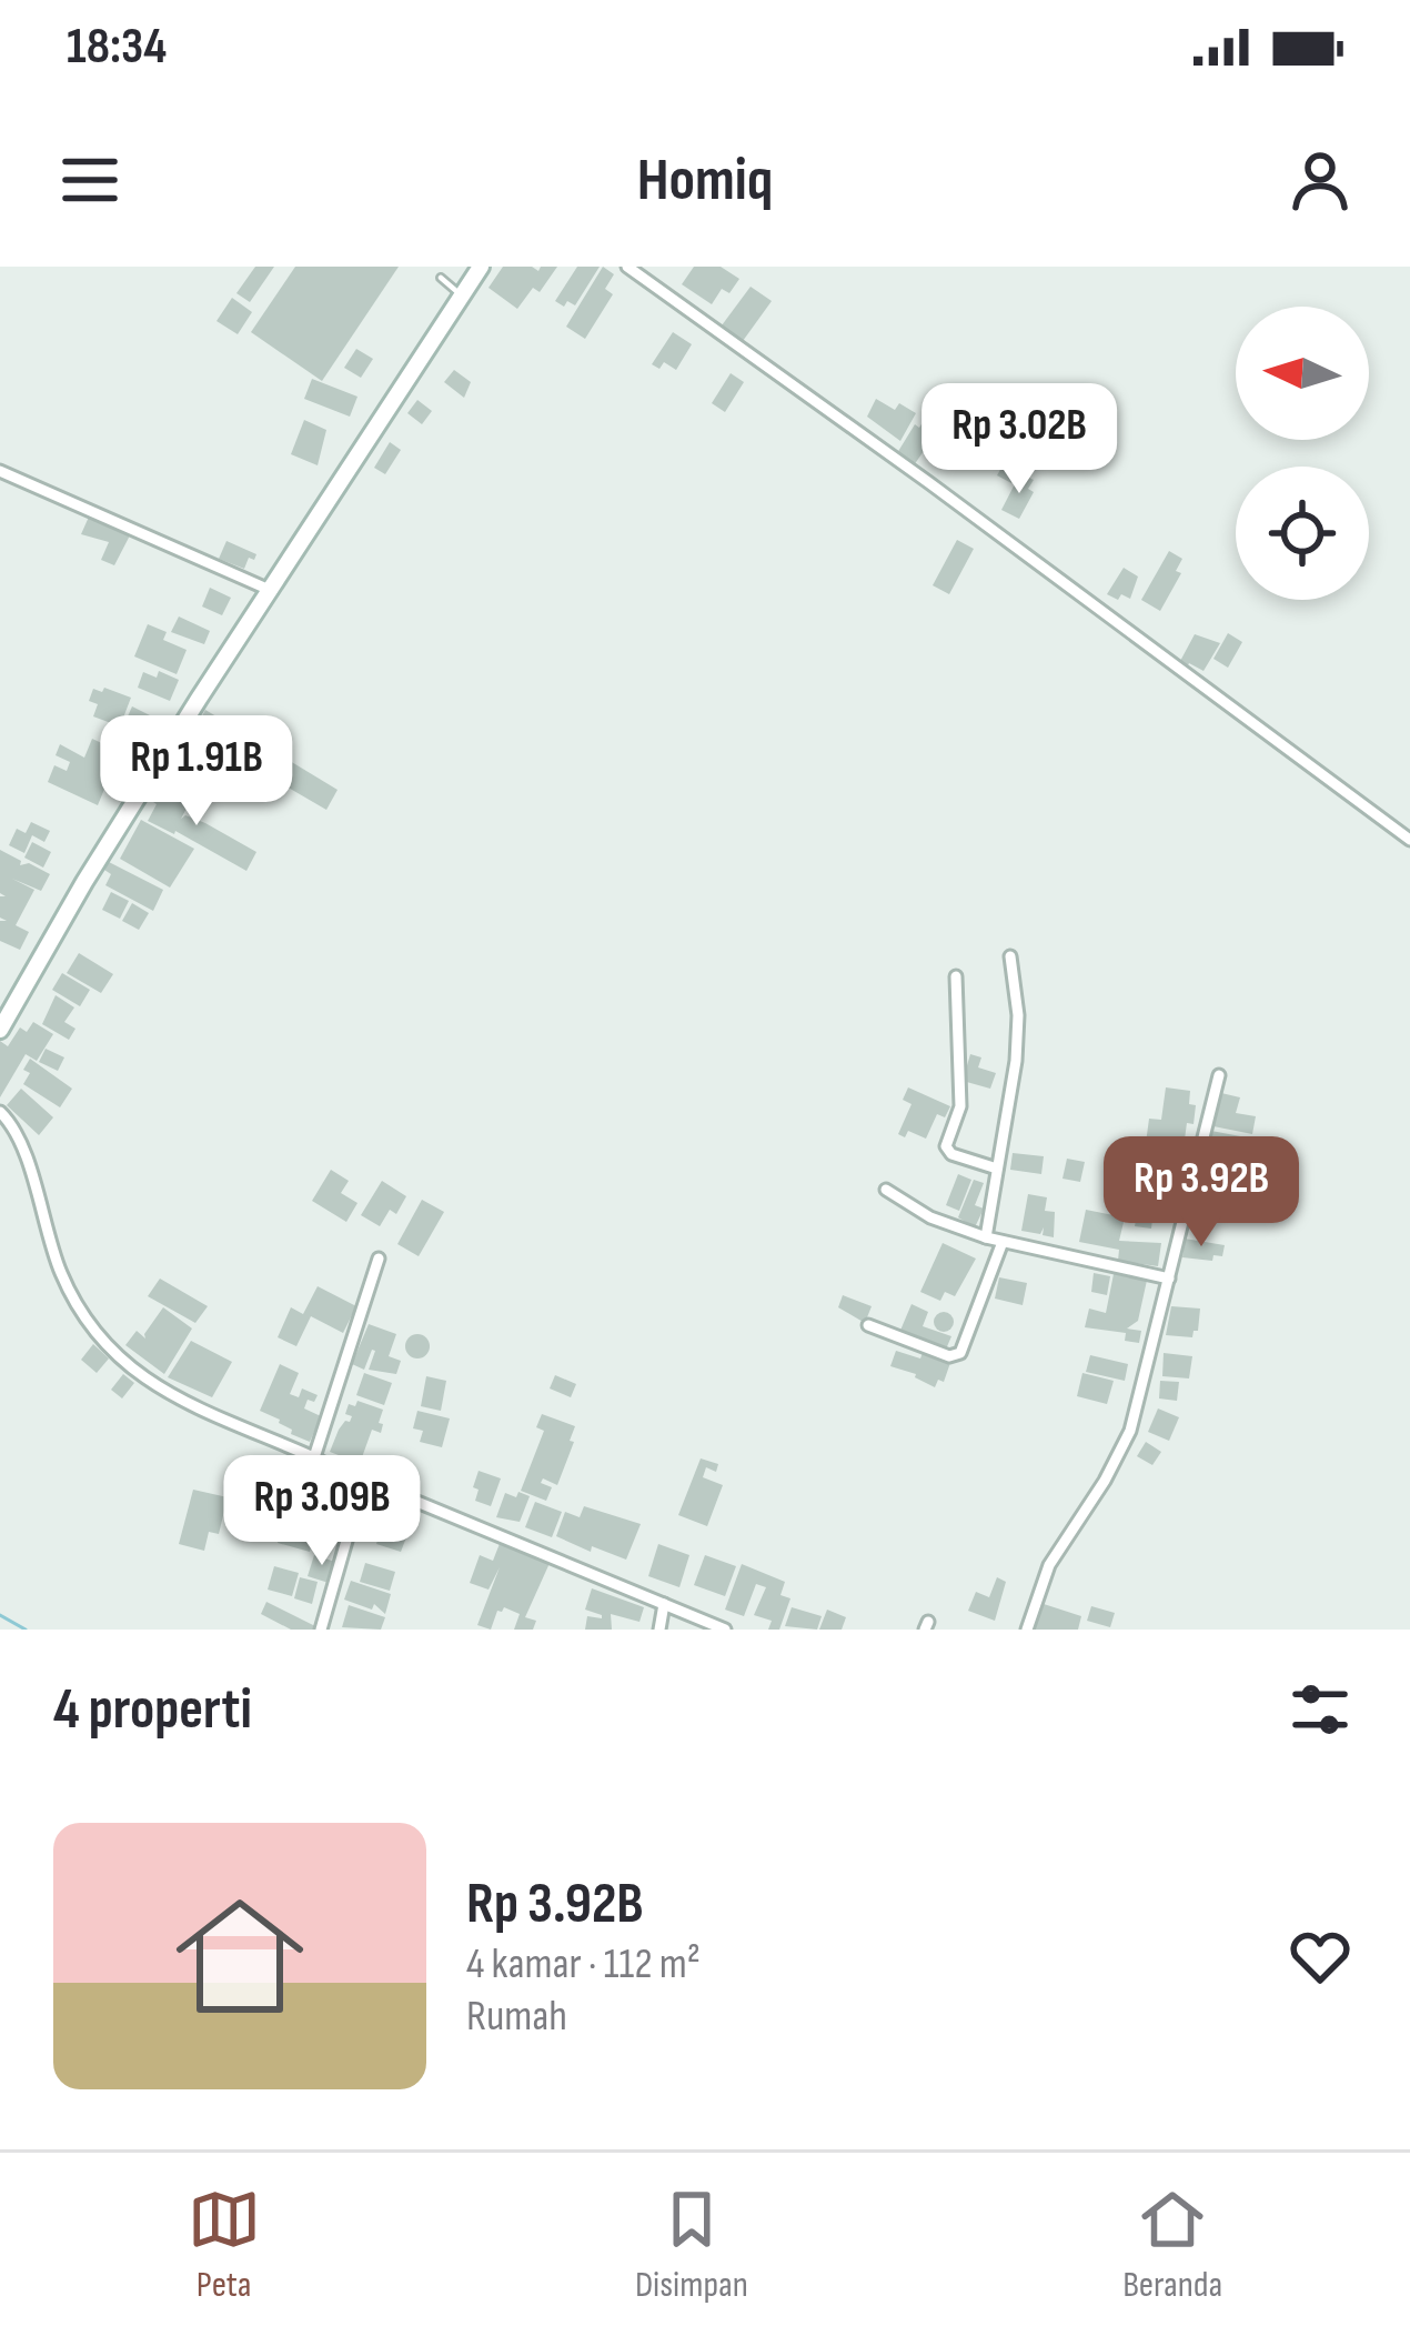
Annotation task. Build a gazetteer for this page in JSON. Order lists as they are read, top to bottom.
{
  "north": "left",
  "page": {
    "status": "18:34",
    "header": "Homiq",
    "price": [
      "Rp 3.02B",
      "Rp 1.91B",
      "Rp 3.92B",
      "Rp 3.09B"
    ],
    "heading": "4 properti",
    "list": [
      {
        "name": "Rp 3.92B",
        "note": "4 kamar · 112 m² · Rumah"
      }
    ],
    "tabs": ["Peta", "Disimpan", "Beranda"]
  }
}
